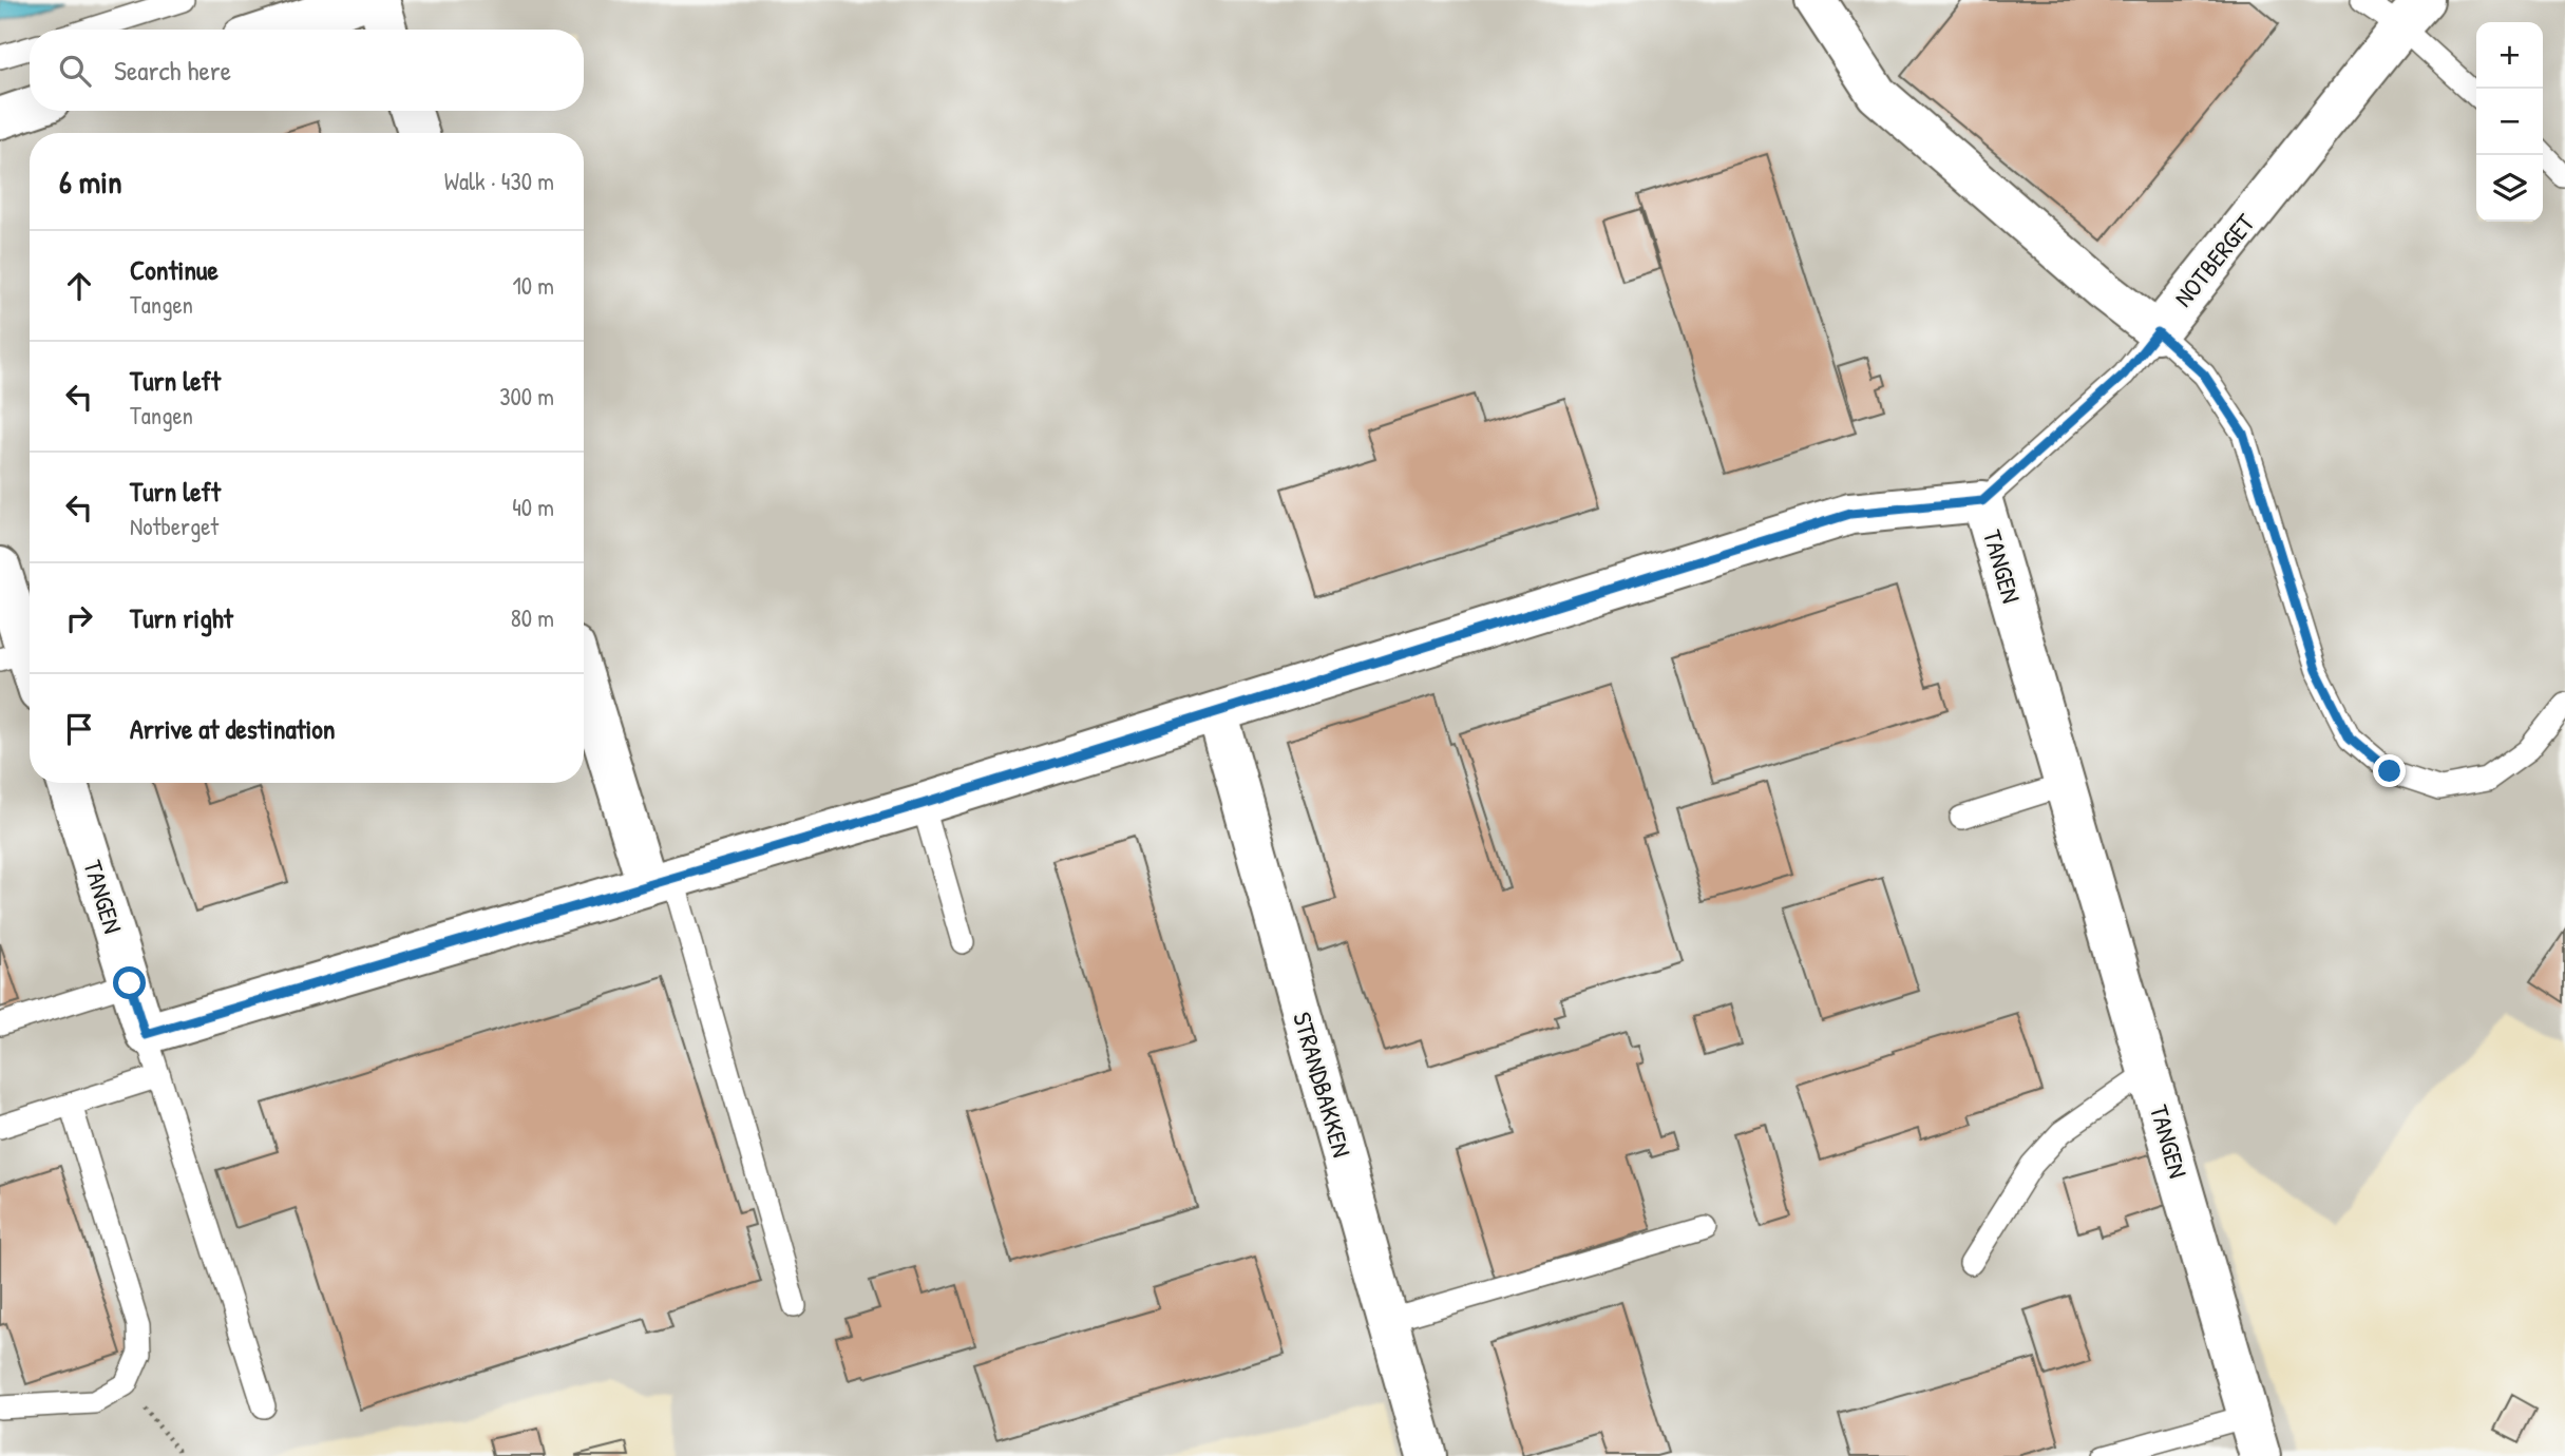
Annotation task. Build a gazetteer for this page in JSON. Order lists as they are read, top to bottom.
{
  "streets": {
    "street": ["NOTBERGET", "TANGEN", "STRANDBAKKEN"]
  },
  "crossings": [
    ["NOTBERGET", "TANGEN"],
    ["TANGEN", "STRANDBAKKEN"]
  ],
  "page": {
    "map_buttons": ["+", "−"],
    "search": "Search here",
    "heading": ["6 min", "Walk · 430 m"],
    "list": [
      ["Continue", "Tangen", "10 m"],
      ["Turn left", "Tangen", "300 m"],
      ["Turn left", "Notberget", "40 m"],
      ["Turn right", "80 m"],
      "Arrive at destination"
    ]
  }
}
